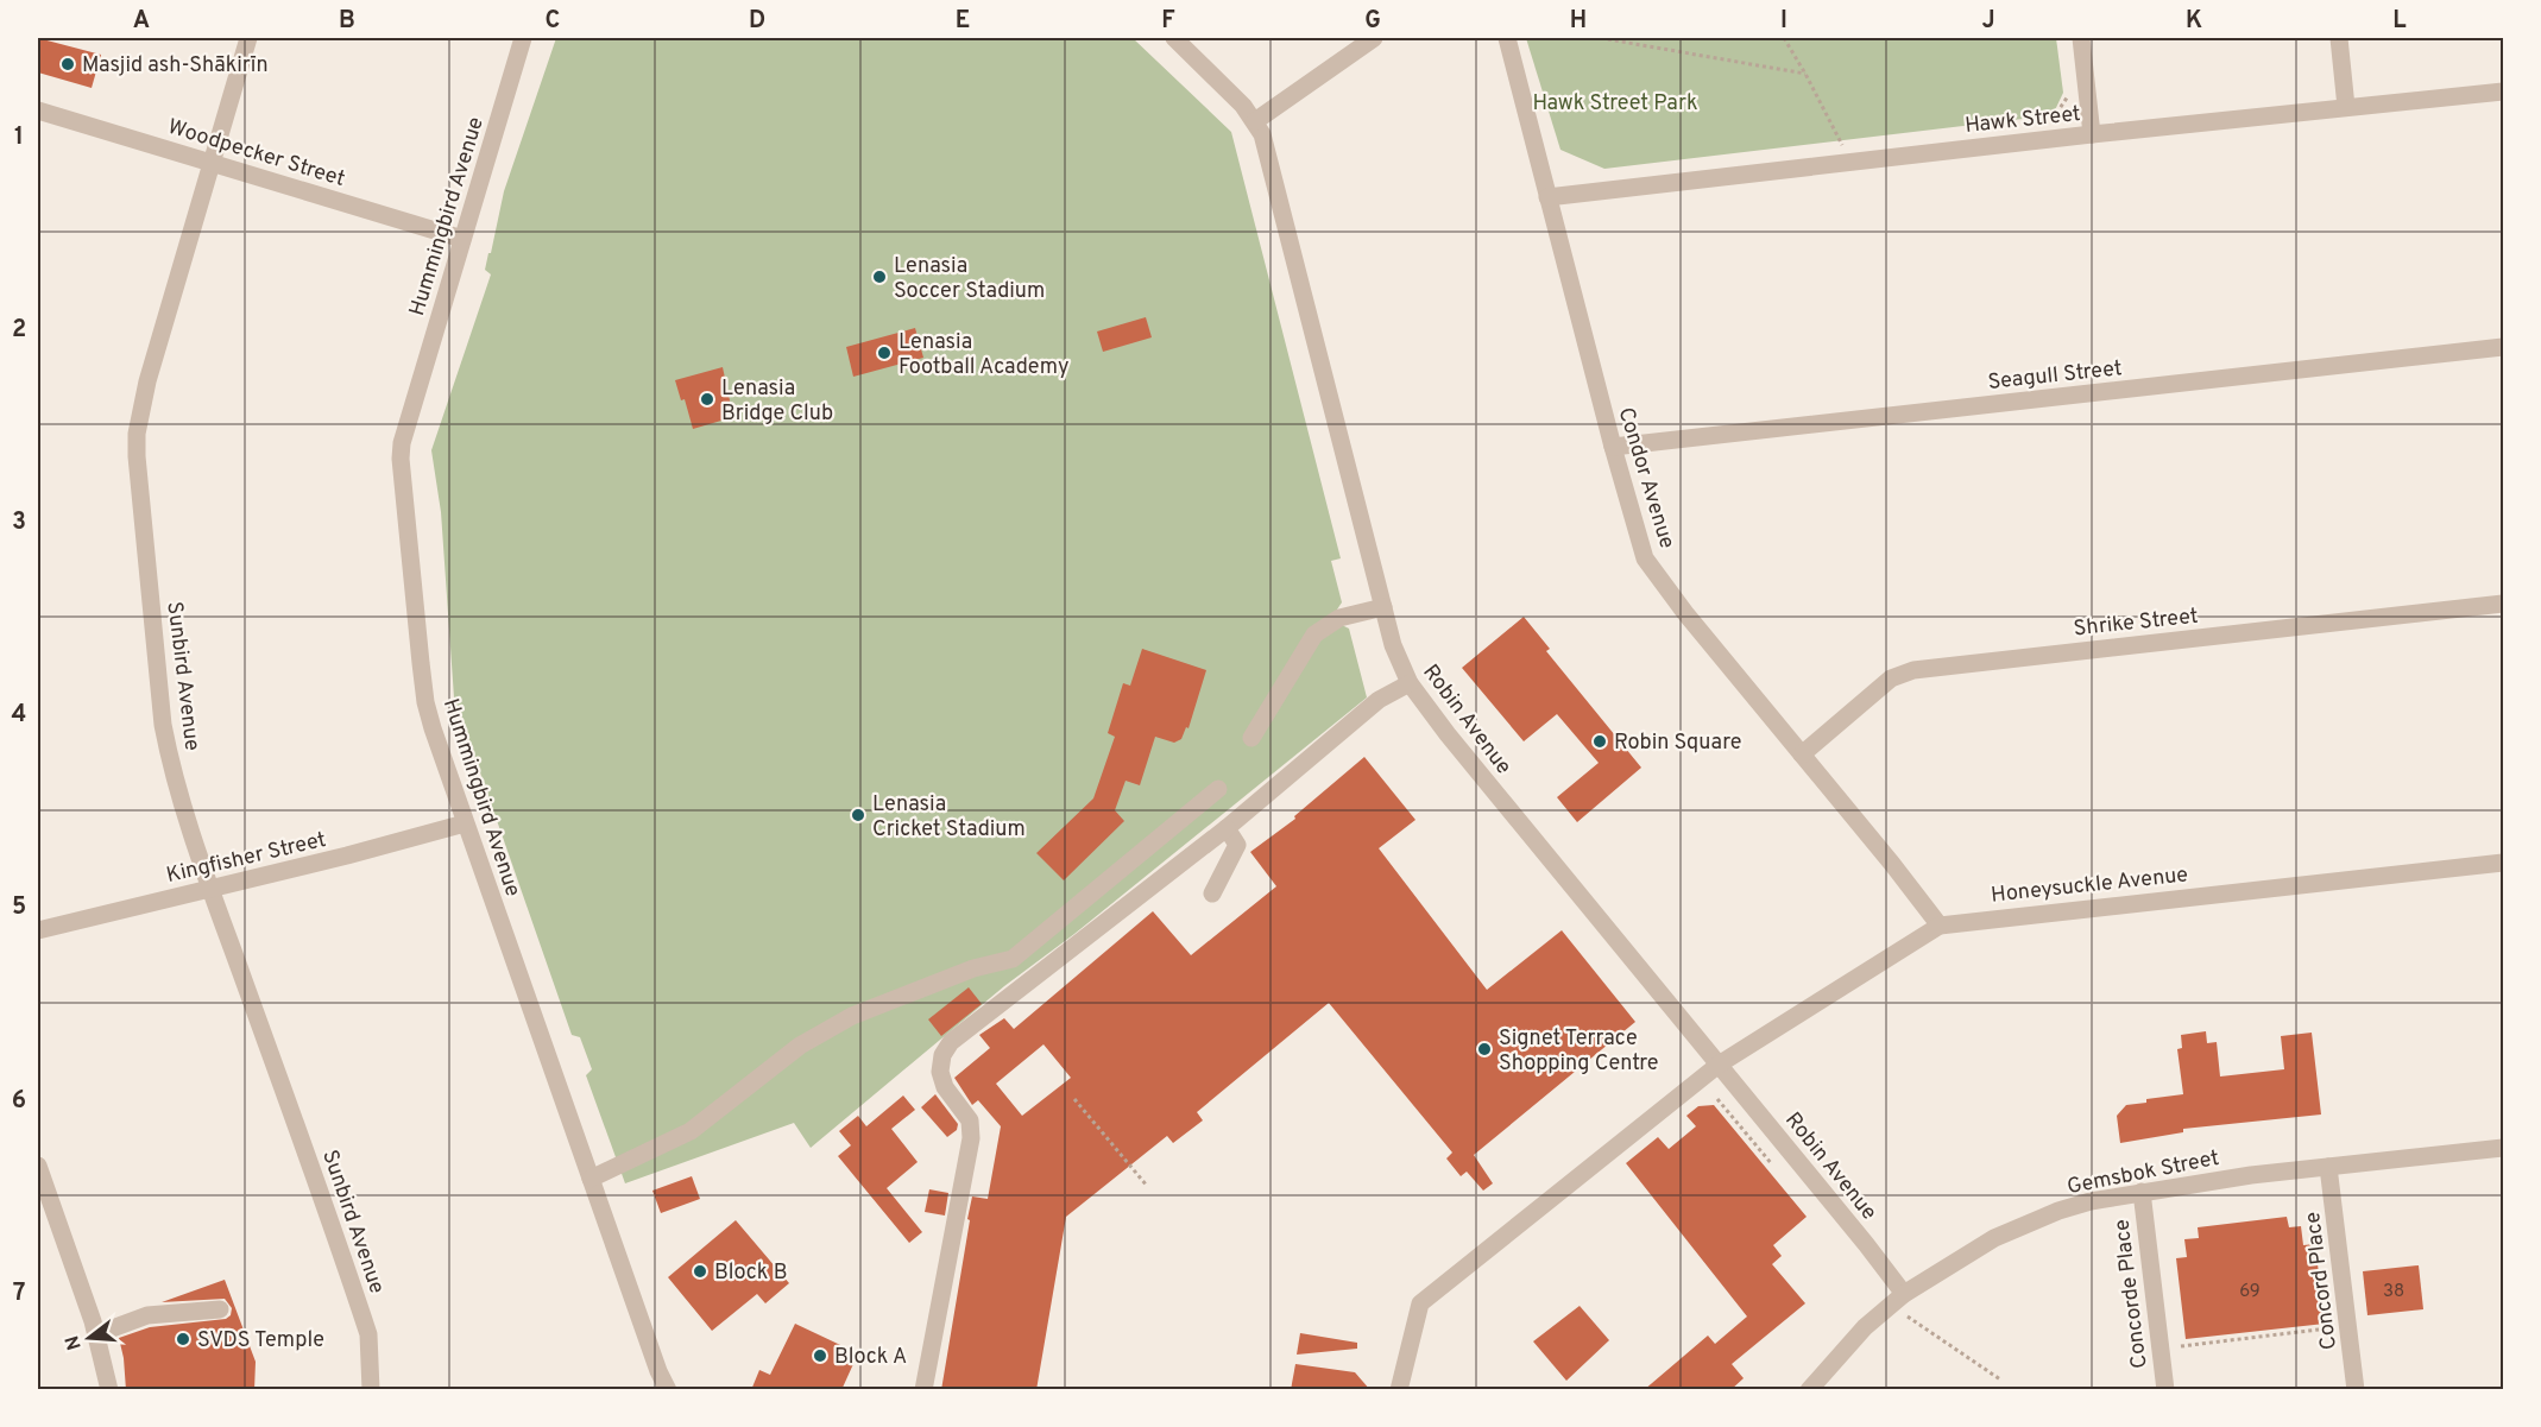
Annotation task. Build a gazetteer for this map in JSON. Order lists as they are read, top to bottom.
{
  "streets": {
    "street": [
      "Hawk Street",
      "Woodpecker Street",
      "Hummingbird Avenue",
      "Seagull Street",
      "Condor Avenue",
      "Shrike Street",
      "Sunbird Avenue",
      "Robin Avenue",
      "Kingfisher Street",
      "Honeysuckle Avenue",
      "Gemsbok Street",
      "Concord Place",
      "Concorde Place"
    ]
  },
  "crossings": [
    ["Hawk Street", "Condor Avenue"],
    ["Woodpecker Street", "Hummingbird Avenue"],
    ["Woodpecker Street", "Sunbird Avenue"],
    ["Hummingbird Avenue", "Kingfisher Street"],
    ["Seagull Street", "Condor Avenue"],
    ["Condor Avenue", "Shrike Street"],
    ["Condor Avenue", "Honeysuckle Avenue"],
    ["Sunbird Avenue", "Kingfisher Street"],
    ["Robin Avenue", "Honeysuckle Avenue"],
    ["Robin Avenue", "Gemsbok Street"],
    ["Gemsbok Street", "Concord Place"],
    ["Gemsbok Street", "Concorde Place"]
  ],
  "parks": ["Hawk Street Park"],
  "places": [
    "Masjid ash-Shākirīn",
    "Lenasia Soccer Stadium",
    "Lenasia Football Academy",
    "Lenasia Bridge Club",
    "Robin Square",
    "Lenasia Cricket Stadium",
    "Signet Terrace Shopping Centre",
    "Block B",
    "SVDS Temple",
    "Block A"
  ],
  "house_numbers": ["69", "38"],
  "north": "left",
  "grid": {
    "columns": [
      "A",
      "B",
      "C",
      "D",
      "E",
      "F",
      "G",
      "H",
      "I",
      "J",
      "K",
      "L"
    ],
    "rows": [
      "1",
      "2",
      "3",
      "4",
      "5",
      "6",
      "7"
    ]
  }
}
